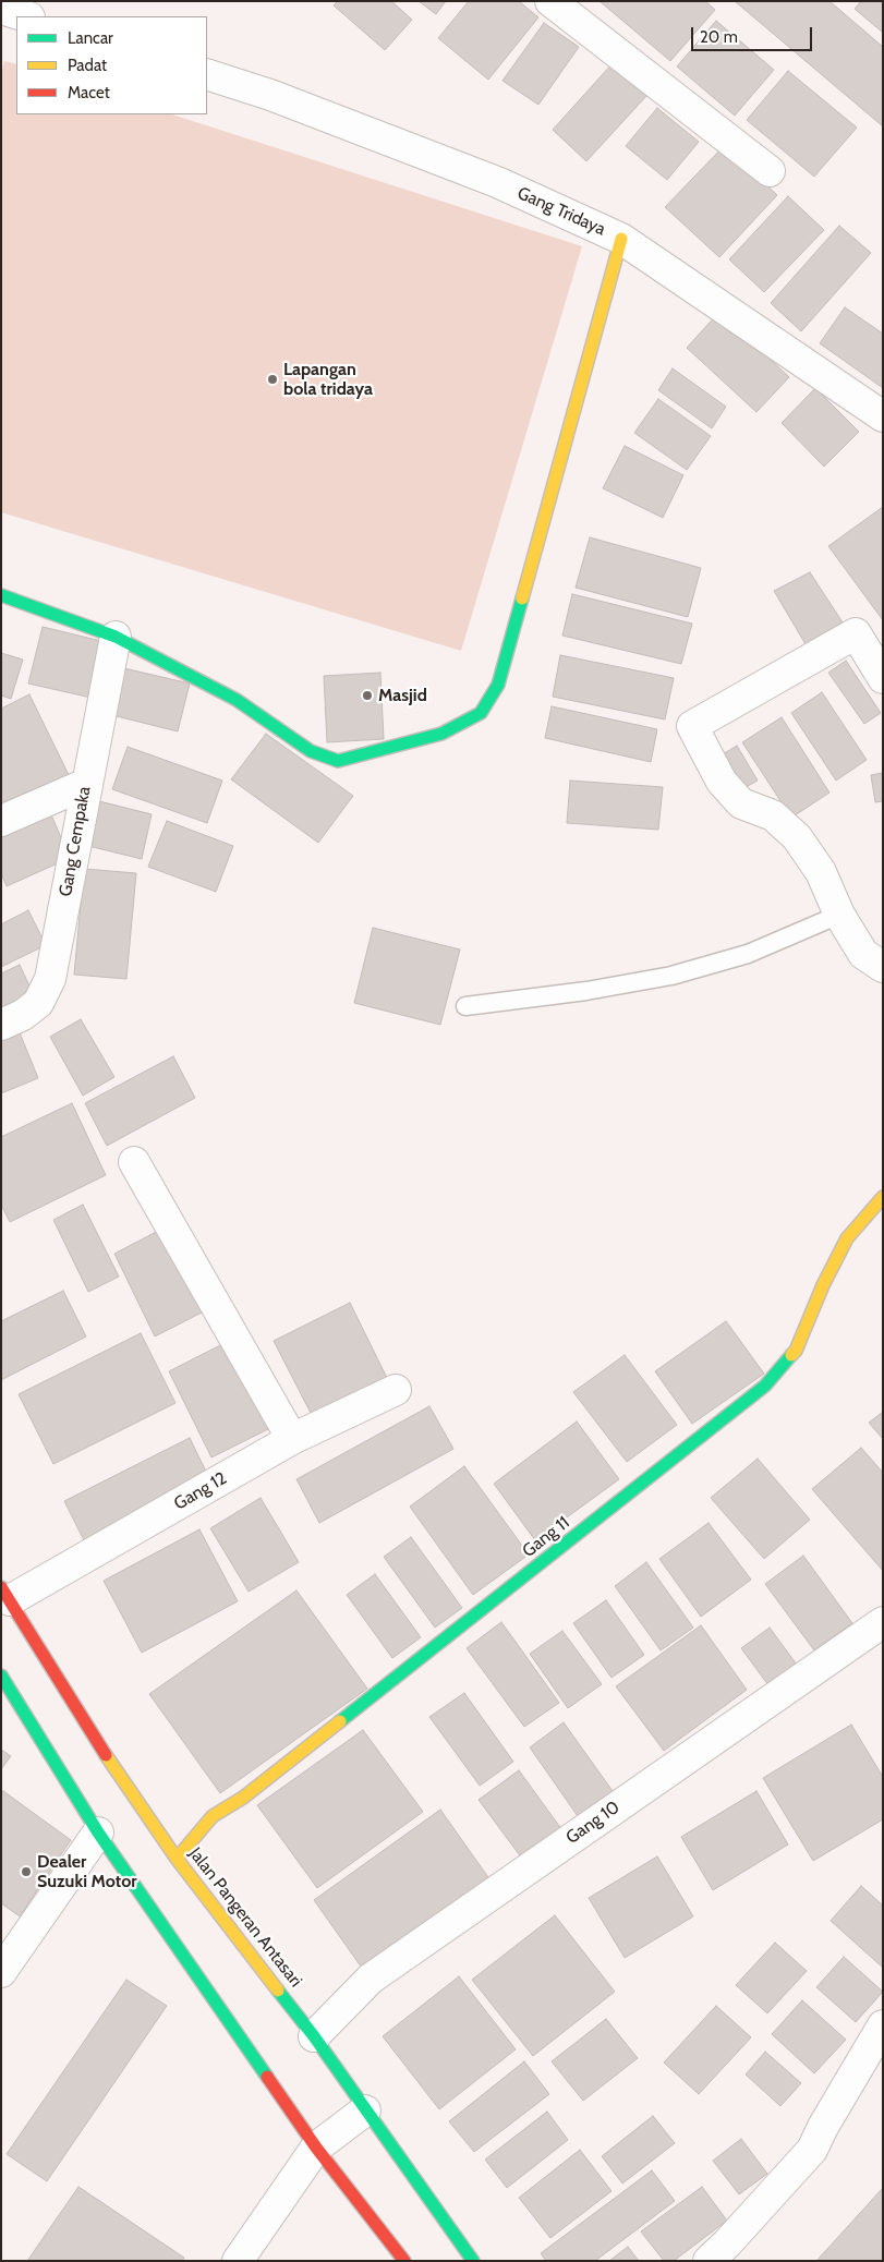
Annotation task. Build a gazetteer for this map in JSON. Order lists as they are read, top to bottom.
{
  "streets": {
    "main road": ["Gang 11", "Jalan Pangeran Antasari"],
    "street": [
      "Gang Tridaya",
      "Gang Cempaka",
      "Gang 12",
      "Gang 10"
    ]
  },
  "crossings": [
    ["Gang 12", "Jalan Pangeran Antasari"],
    ["Gang 11", "Jalan Pangeran Antasari"],
    ["Gang 10", "Jalan Pangeran Antasari"]
  ],
  "places": ["Lapangan bola tridaya", "Masjid", "Dealer Suzuki Motor"],
  "legend": ["Lancar", "Padat", "Macet"],
  "scale_bar": "20 m"
}
